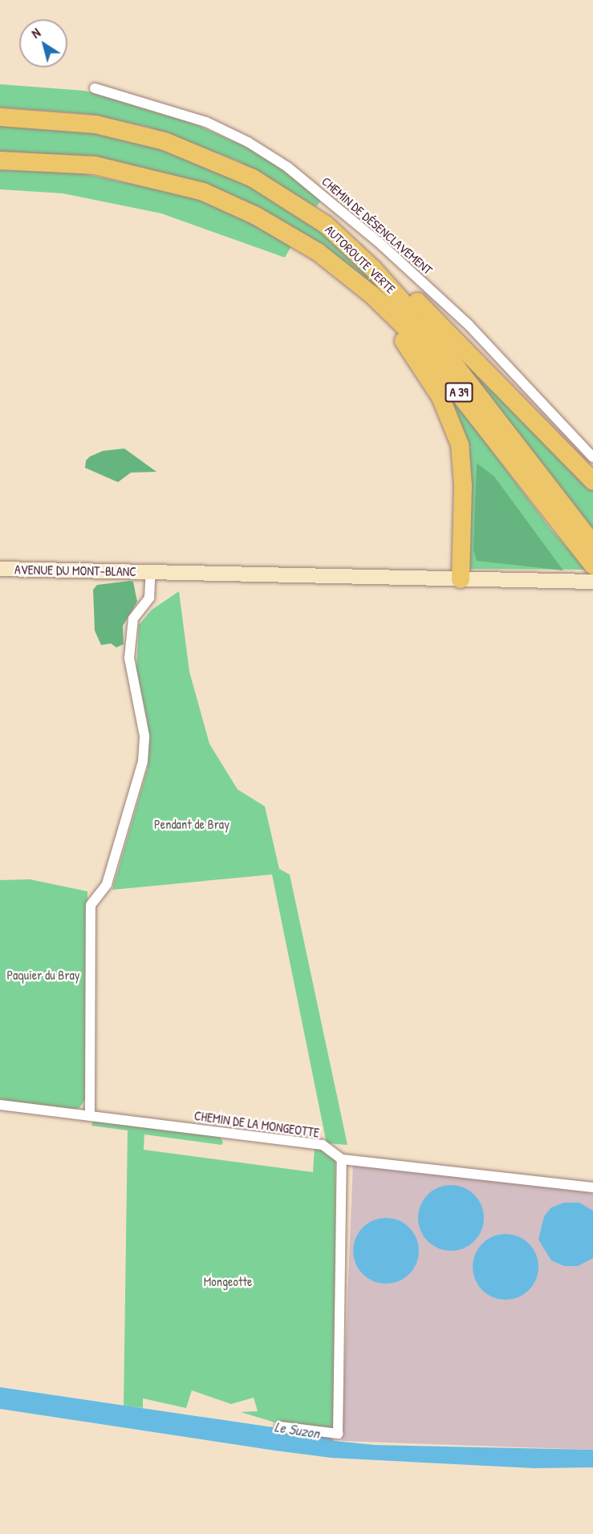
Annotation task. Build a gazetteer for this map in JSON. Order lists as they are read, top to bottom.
{
  "streets": {
    "highway": ["AUTOROUTE VERTE", "A 39"],
    "main road": ["AVENUE DU MONT-BLANC"],
    "street": ["CHEMIN DE DÉSENCLAVEMENT", "CHEMIN DE LA MONGEOTTE"]
  },
  "water": ["Le Suzon"],
  "parks": ["Pendant de Bray", "Paquier du Bray", "Mongeotte"],
  "north": "top left"
}
